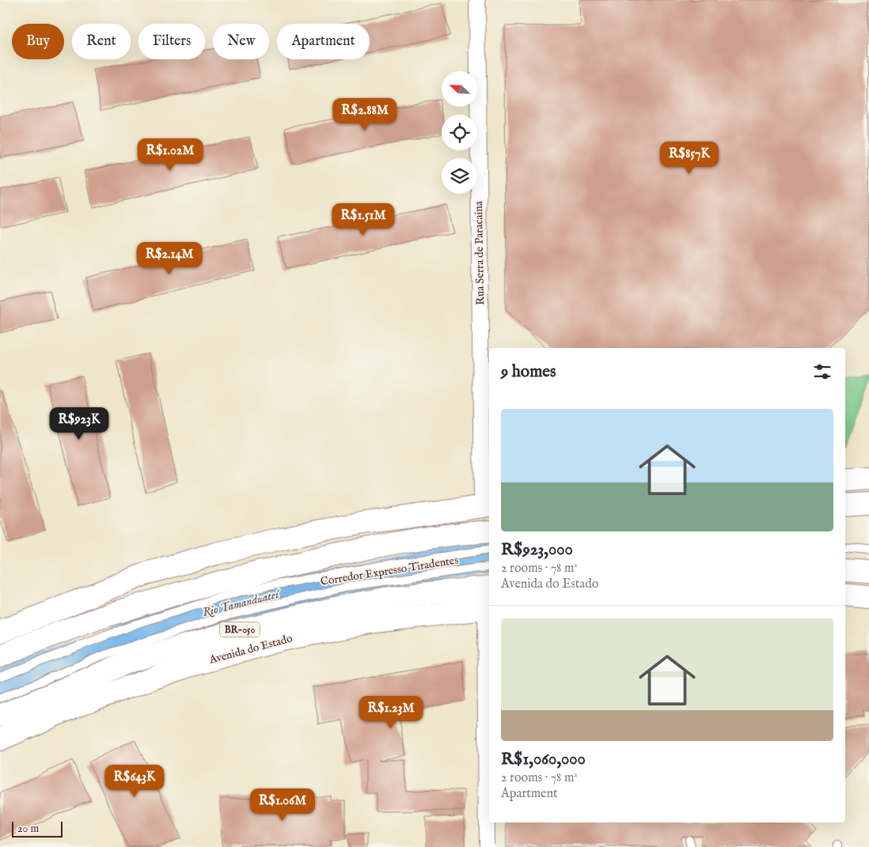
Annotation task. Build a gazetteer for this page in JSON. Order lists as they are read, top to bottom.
{
  "streets": {
    "main road": ["BR-050", "Avenida do Estado"],
    "street": ["Rua Serra de Paracaina"],
    "lane": ["Corredor Expresso Tiradentes"]
  },
  "water": ["Rio Tamanduateí"],
  "scale_bar": "20 m",
  "north": "top left",
  "page": {
    "chip": [
      "Buy",
      "Rent",
      "Filters",
      "New",
      "Apartment"
    ],
    "price": [
      "R$2.88M",
      "R$1.02M",
      "R$857K",
      "R$1.51M",
      "R$2.14M",
      "R$923K",
      "R$1.23M",
      "R$643K",
      "R$1.06M"
    ],
    "heading": "9 homes",
    "list": [
      {
        "name": "R$923,000",
        "note": "2 rooms · 78 m² · Avenida do Estado"
      },
      {
        "name": "R$1,060,000",
        "note": "2 rooms · 78 m² · Apartment"
      }
    ],
    "scale": "20 m"
  }
}
